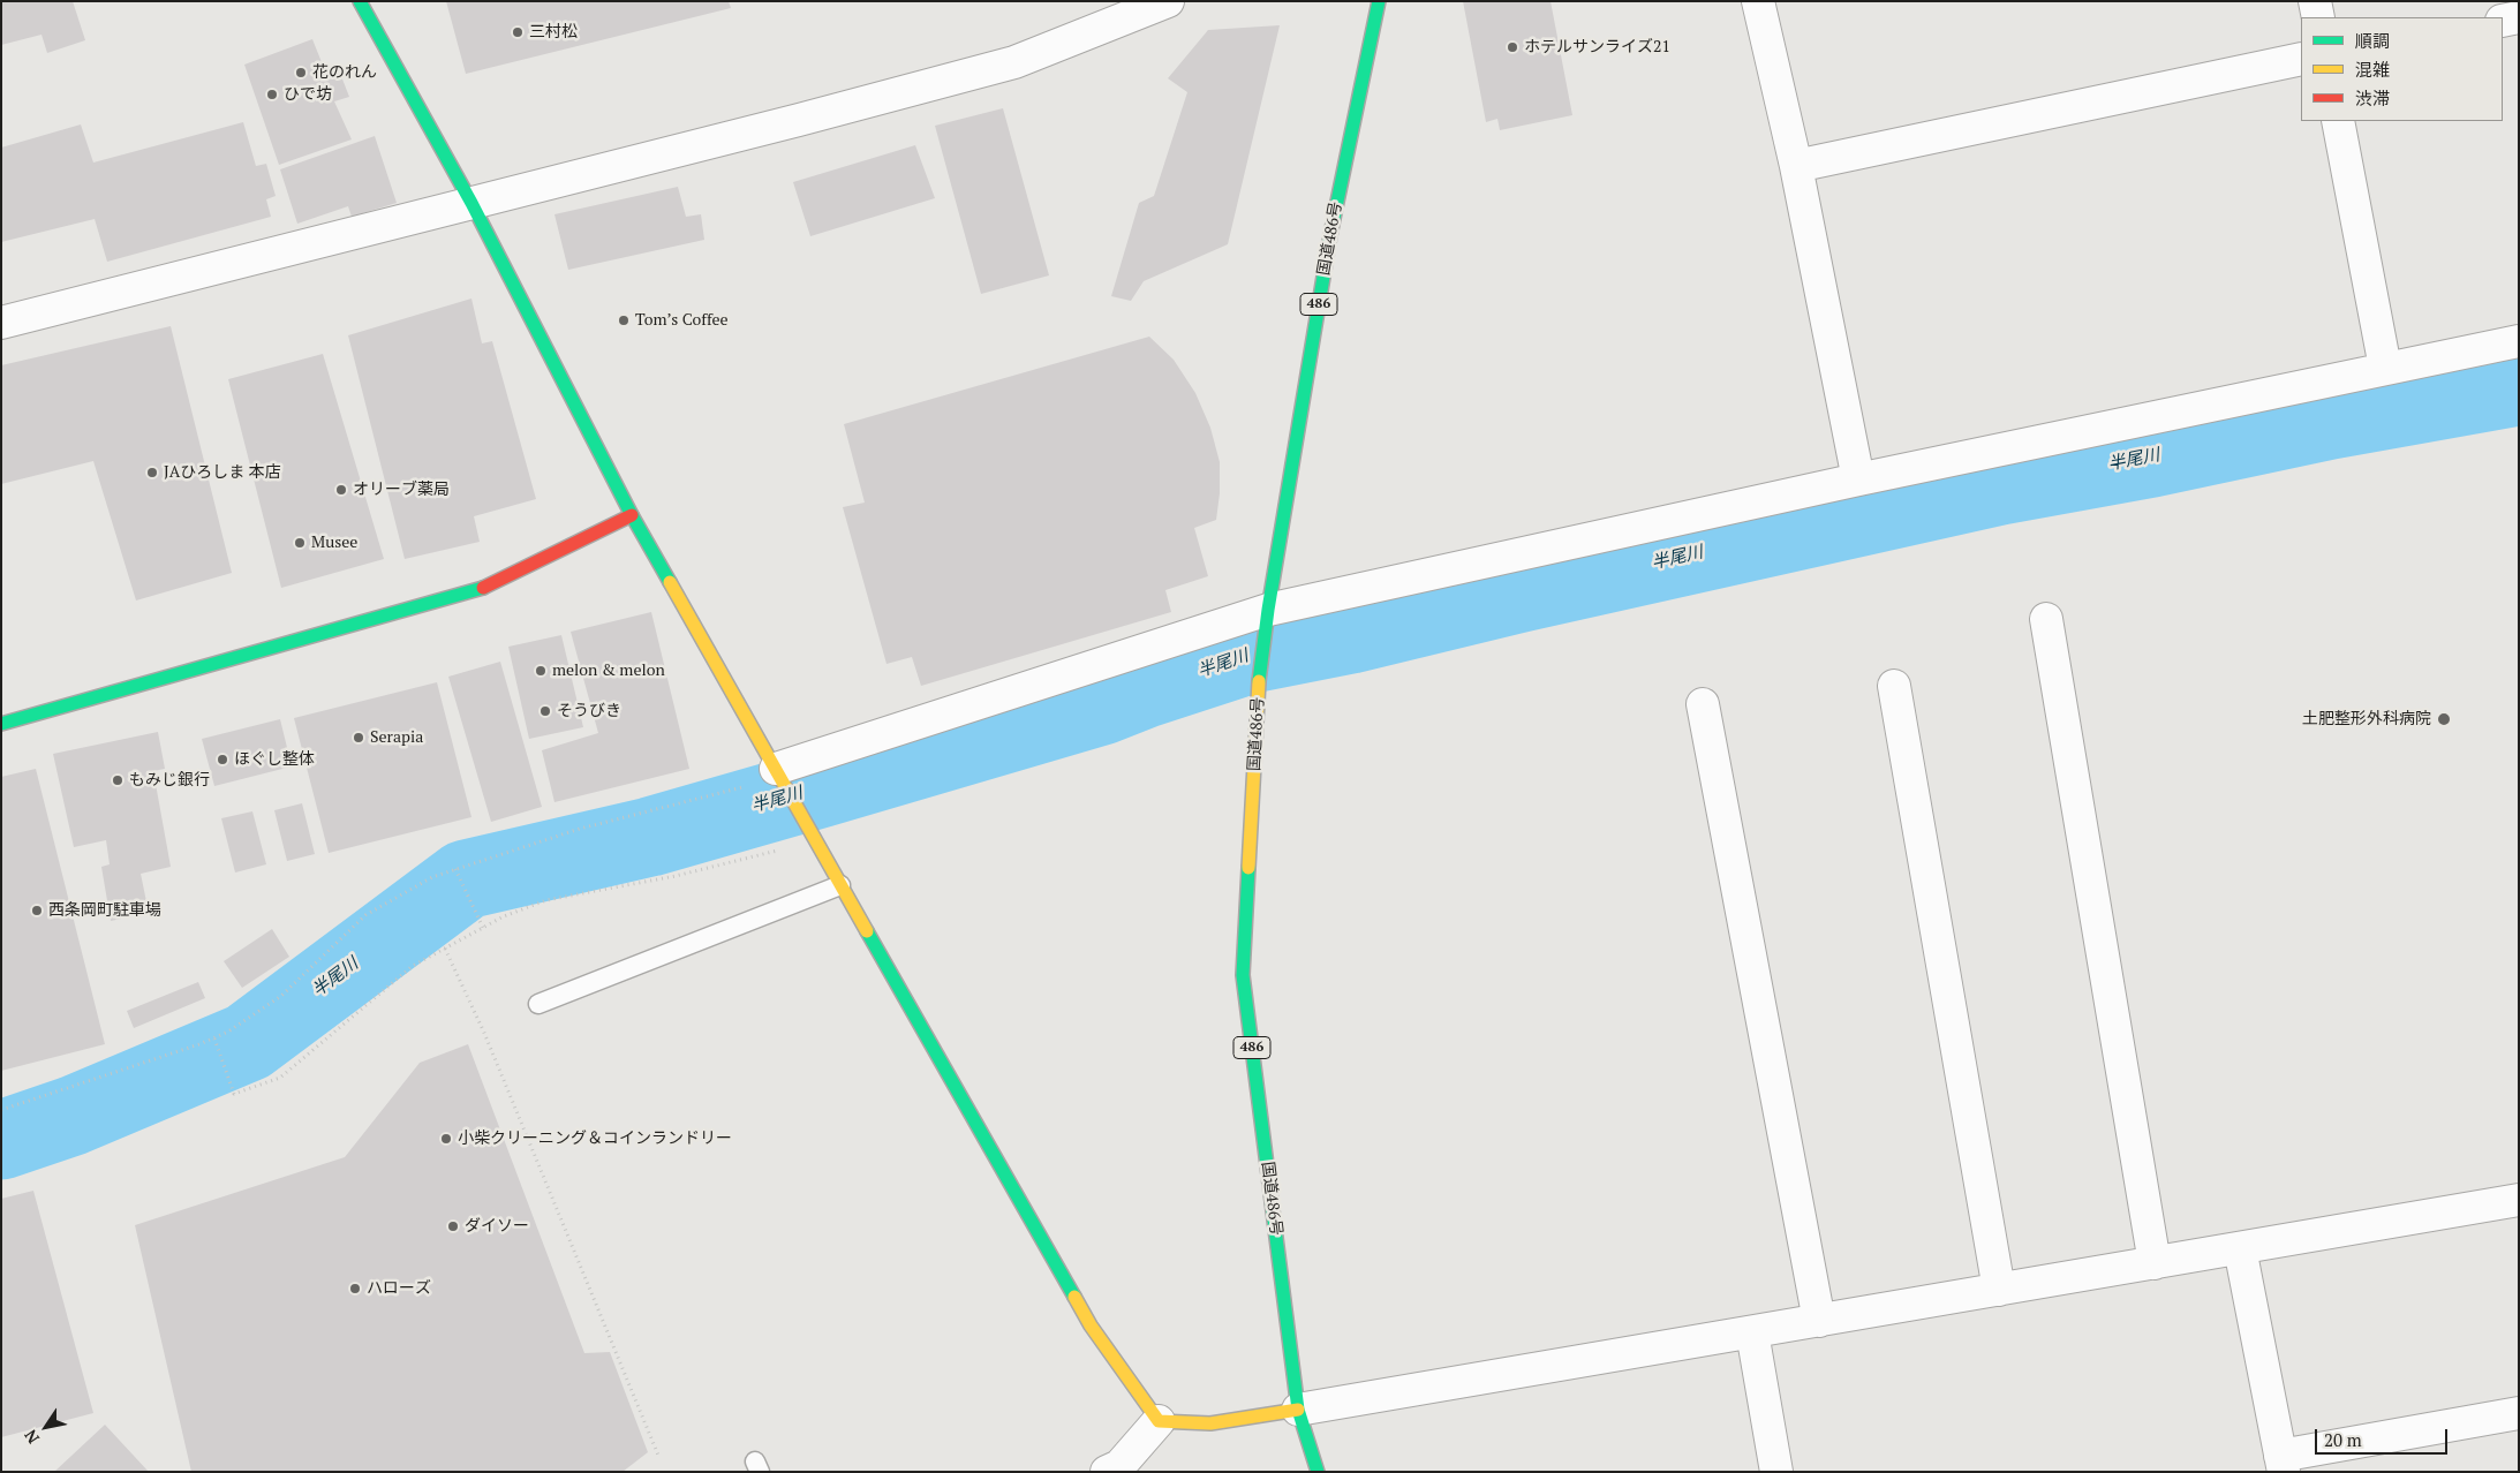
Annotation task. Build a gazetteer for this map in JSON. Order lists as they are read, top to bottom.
{
  "streets": {
    "main road": ["国道486号", "486"]
  },
  "water": ["半尾川"],
  "places": [
    "三村松",
    "ホテルサンライズ21",
    "花のれん",
    "ひで坊",
    "Tom’s Coffee",
    "JAひろしま 本店",
    "オリーブ薬局",
    "Musee",
    "melon & melon",
    "そうびき",
    "土肥整形外科病院",
    "Serapia",
    "ほぐし整体",
    "もみじ銀行",
    "西条岡町駐車場",
    "小柴クリーニング＆コインランドリー",
    "ダイソー",
    "ハローズ"
  ],
  "legend": ["順調", "混雑", "渋滞"],
  "scale_bar": "20 m",
  "north": "bottom left"
}
